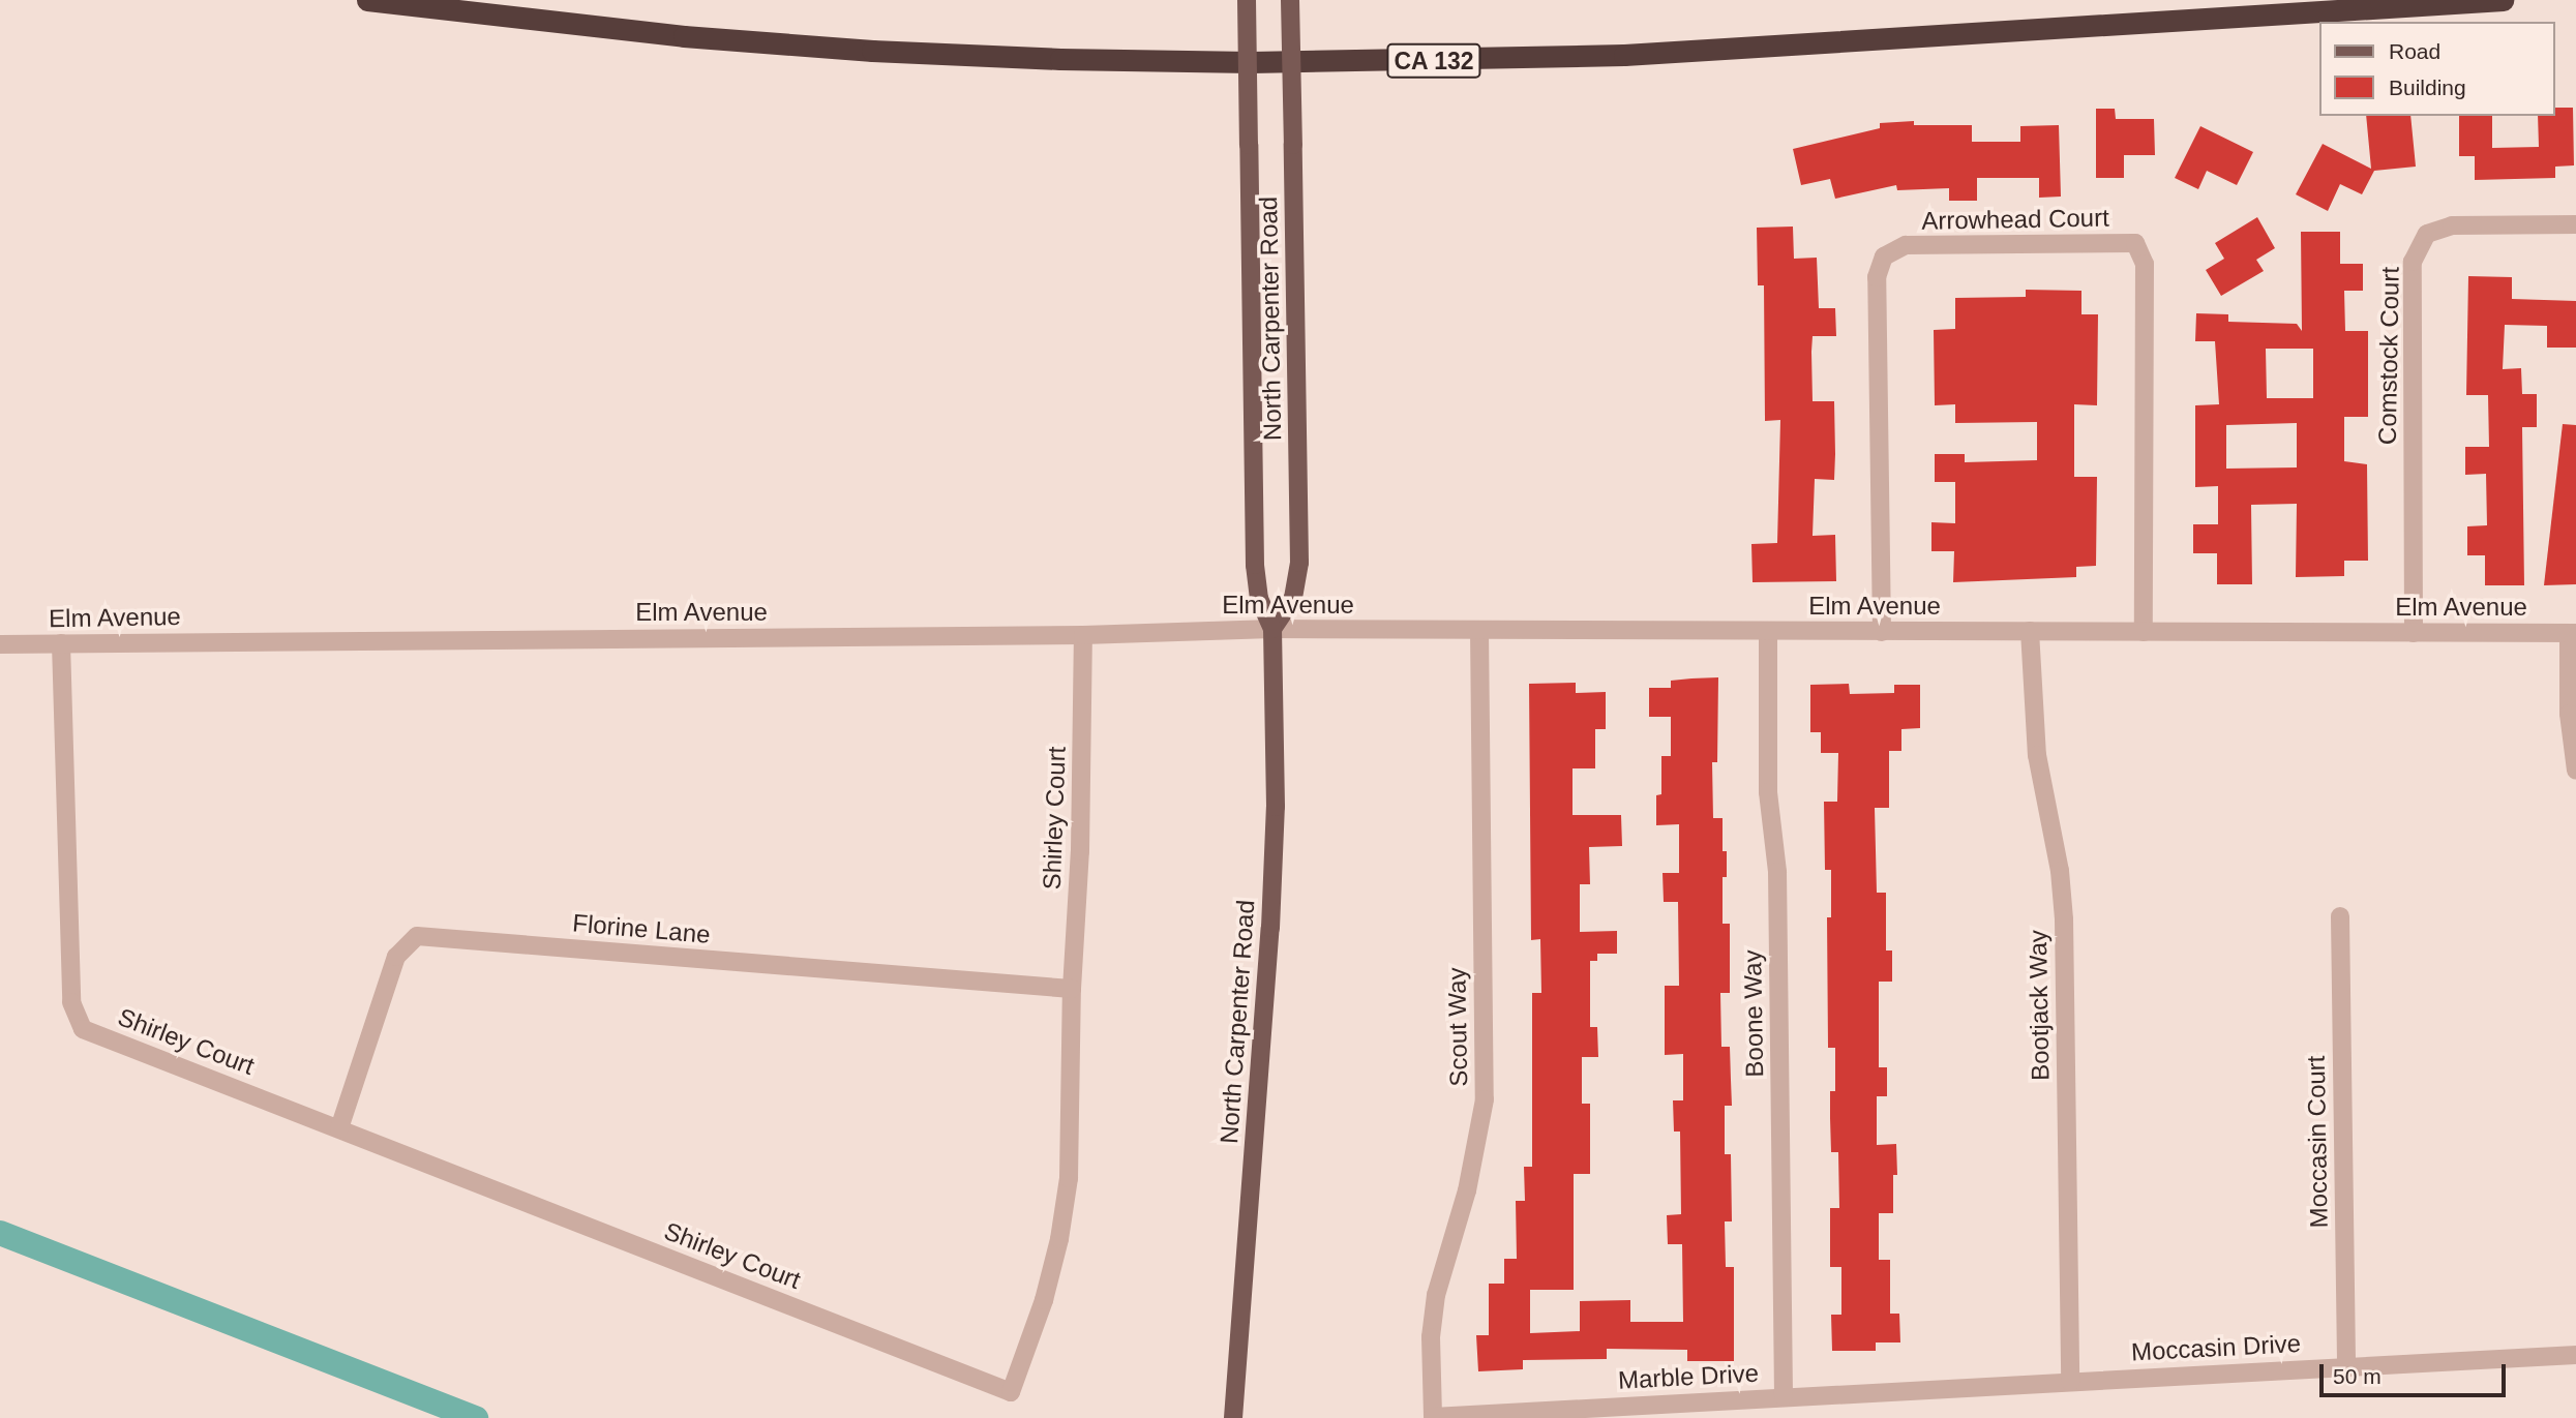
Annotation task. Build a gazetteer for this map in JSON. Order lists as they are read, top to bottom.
{
  "streets": {
    "highway": ["CA 132"],
    "main road": ["North Carpenter Road"],
    "street": [
      "Arrowhead Court",
      "Comstock Court",
      "Elm Avenue",
      "Shirley Court",
      "Florine Lane",
      "Bootjack Way",
      "Boone Way",
      "Scout Way",
      "Moccasin Court",
      "Moccasin Drive",
      "Marble Drive"
    ]
  },
  "crossings": [
    ["Arrowhead Court", "Elm Avenue"],
    ["North Carpenter Road", "Elm Avenue"],
    ["Comstock Court", "Elm Avenue"],
    ["Elm Avenue", "Shirley Court"],
    ["Elm Avenue", "Bootjack Way"],
    ["Elm Avenue", "Boone Way"],
    ["Elm Avenue", "Scout Way"],
    ["Shirley Court", "Florine Lane"],
    ["Bootjack Way", "Moccasin Drive"],
    ["Boone Way", "Marble Drive"],
    ["Scout Way", "Marble Drive"],
    ["Moccasin Court", "Moccasin Drive"],
    ["Moccasin Drive", "Marble Drive"]
  ],
  "legend": ["Road", "Building"],
  "scale_bar": "50 m"
}
